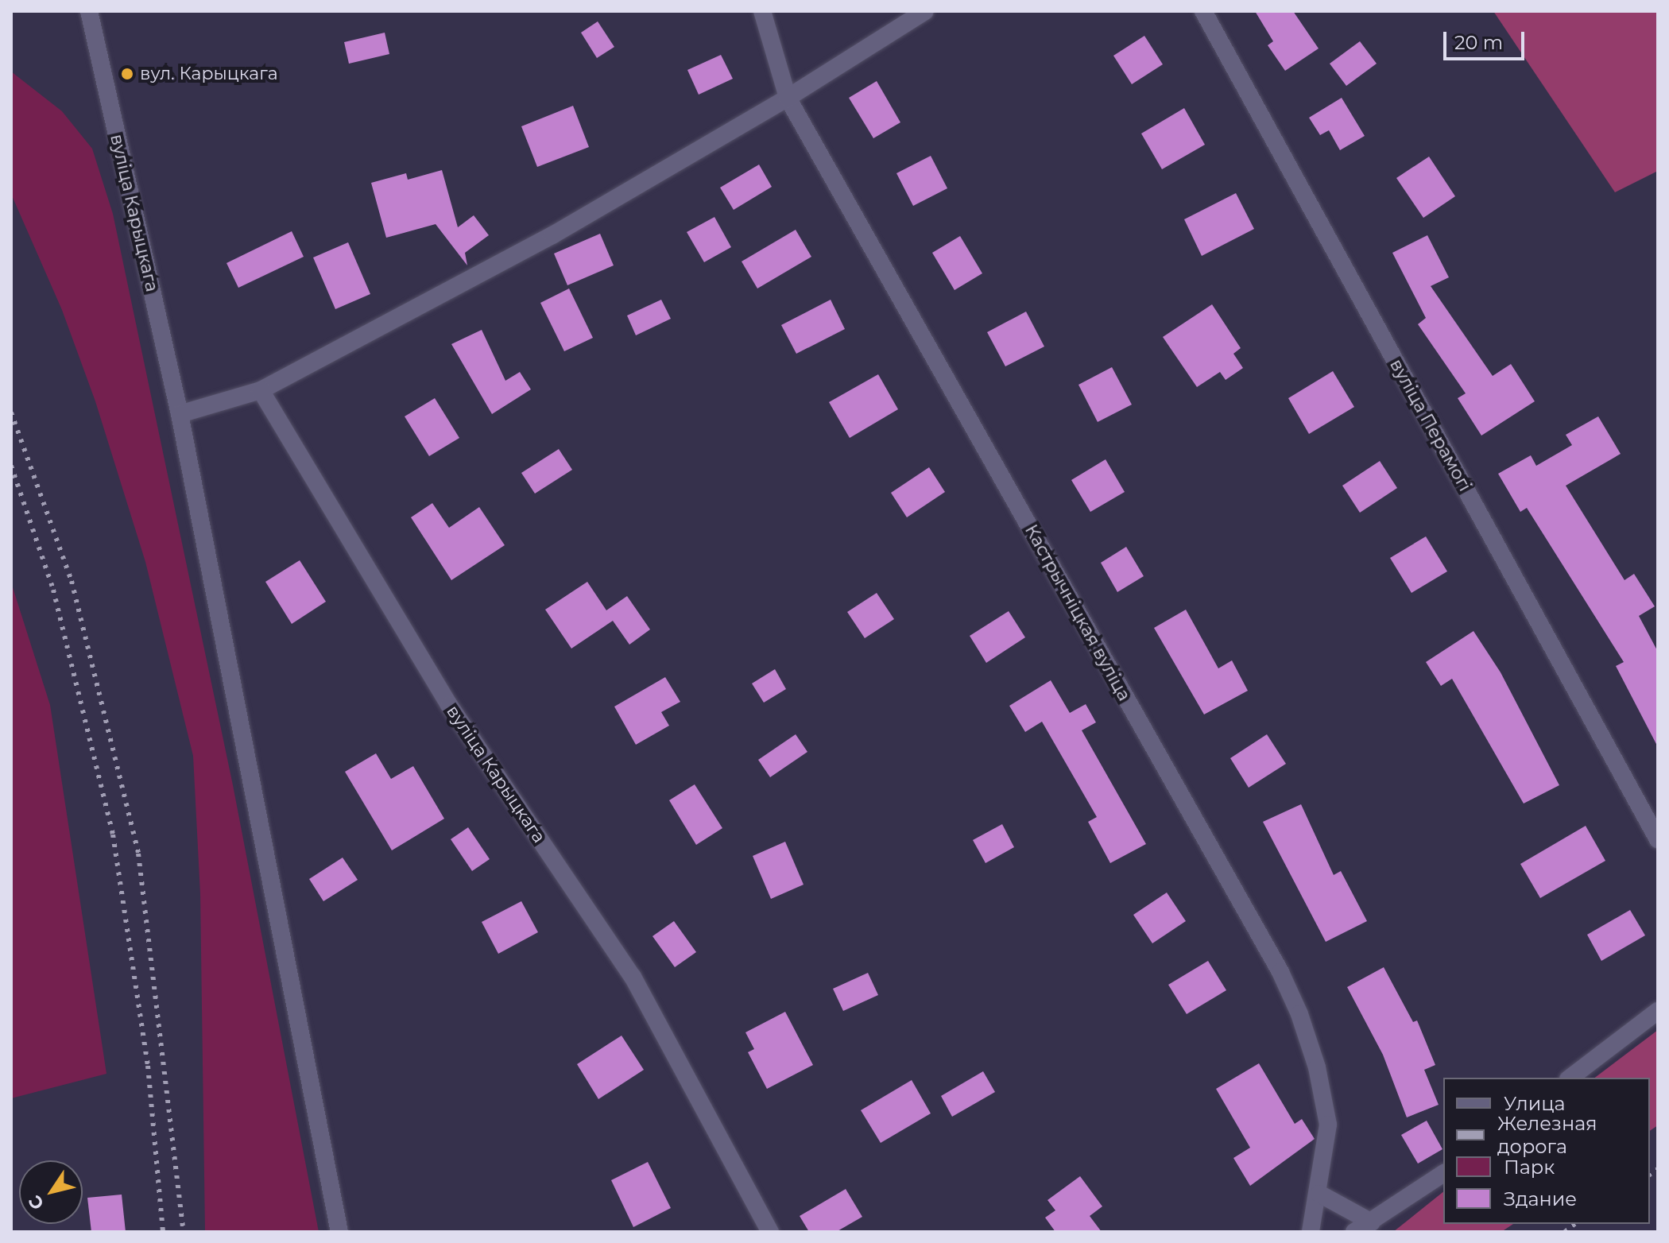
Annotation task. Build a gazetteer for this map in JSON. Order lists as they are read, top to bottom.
{
  "streets": {
    "street": ["вуліца Карыцкага", "вуліца Перамогі", "Кастрычніцкая вуліца"]
  },
  "places": ["вул. Карыцкага"],
  "legend": [
    "Улица",
    "Железная дорога",
    "Парк",
    "Здание"
  ],
  "scale_bar": "20 m",
  "north": "bottom left"
}
